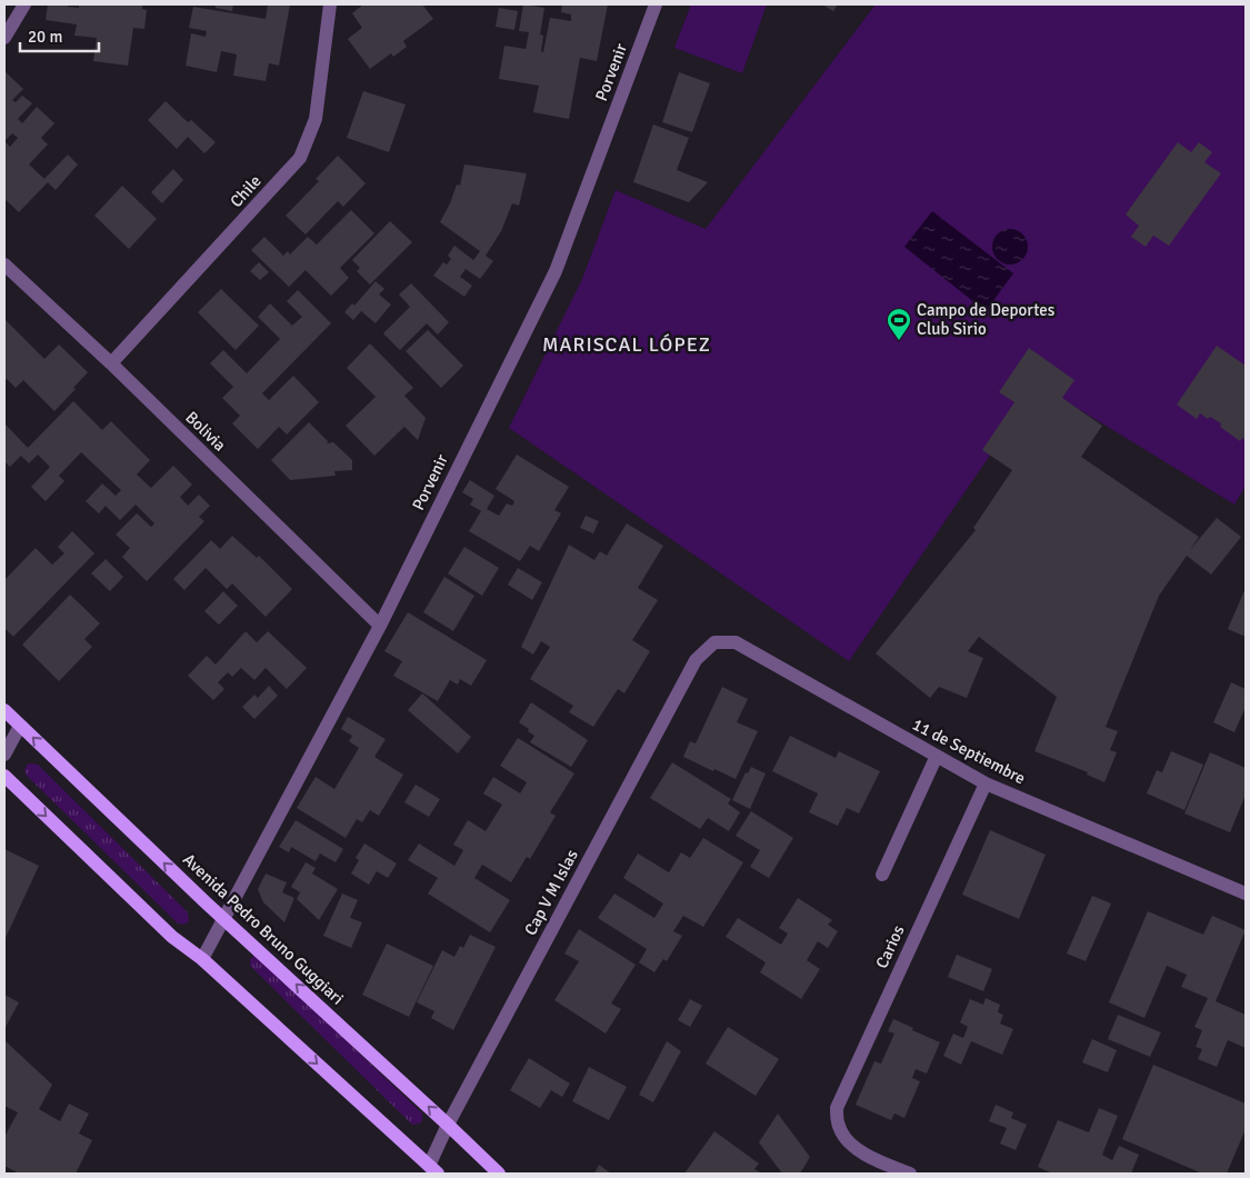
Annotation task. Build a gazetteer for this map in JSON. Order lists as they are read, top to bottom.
{
  "streets": {
    "main road": ["Avenida Pedro Bruno Guggiari"],
    "street": [
      "Porvenir",
      "Chile",
      "Bolivia",
      "11 de Septiembre",
      "Cap V M Islas",
      "Carios"
    ]
  },
  "crossings": [
    ["Porvenir", "Bolivia"],
    ["Porvenir", "Avenida Pedro Bruno Guggiari"],
    ["Chile", "Bolivia"],
    ["11 de Septiembre", "Cap V M Islas"],
    ["11 de Septiembre", "Carios"],
    ["Cap V M Islas", "Avenida Pedro Bruno Guggiari"]
  ],
  "districts": ["MARISCAL LÓPEZ"],
  "places": {
    "sports": ["Campo de Deportes Club Sirio"]
  },
  "scale_bar": "20 m"
}
